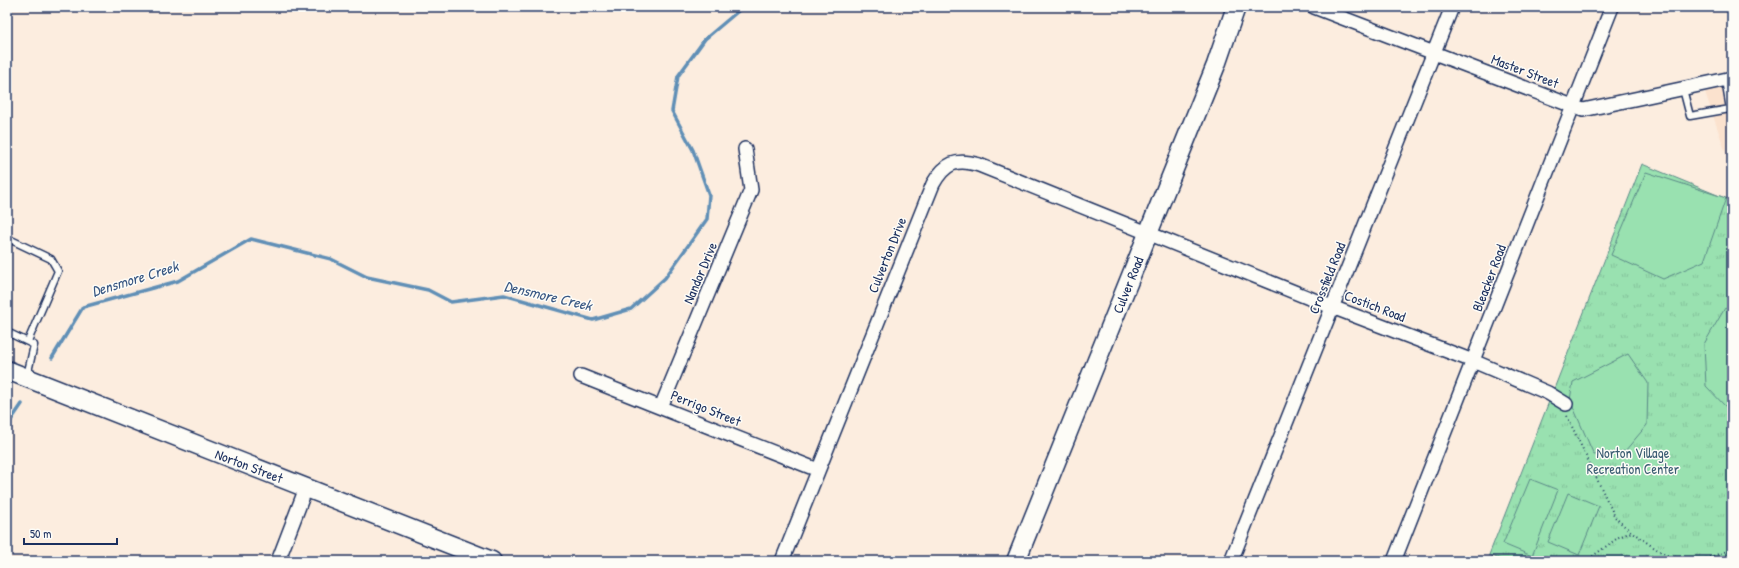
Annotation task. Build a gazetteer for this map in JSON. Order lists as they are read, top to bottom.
{
  "streets": {
    "main road": ["Culver Road", "Norton Street"],
    "street": [
      "Master Street",
      "Culverton Drive",
      "Nandor Drive",
      "Crossfield Road",
      "Bleacker Road",
      "Costich Road",
      "Perrigo Street"
    ]
  },
  "crossings": [
    ["Master Street", "Crossfield Road"],
    ["Master Street", "Bleacker Road"],
    ["Culverton Drive", "Culver Road"],
    ["Culverton Drive", "Costich Road"],
    ["Culverton Drive", "Perrigo Street"],
    ["Nandor Drive", "Perrigo Street"],
    ["Crossfield Road", "Costich Road"],
    ["Bleacker Road", "Costich Road"],
    ["Culver Road", "Costich Road"]
  ],
  "water": ["Densmore Creek"],
  "parks": ["Norton Village Recreation Center"],
  "scale_bar": "50 m"
}
